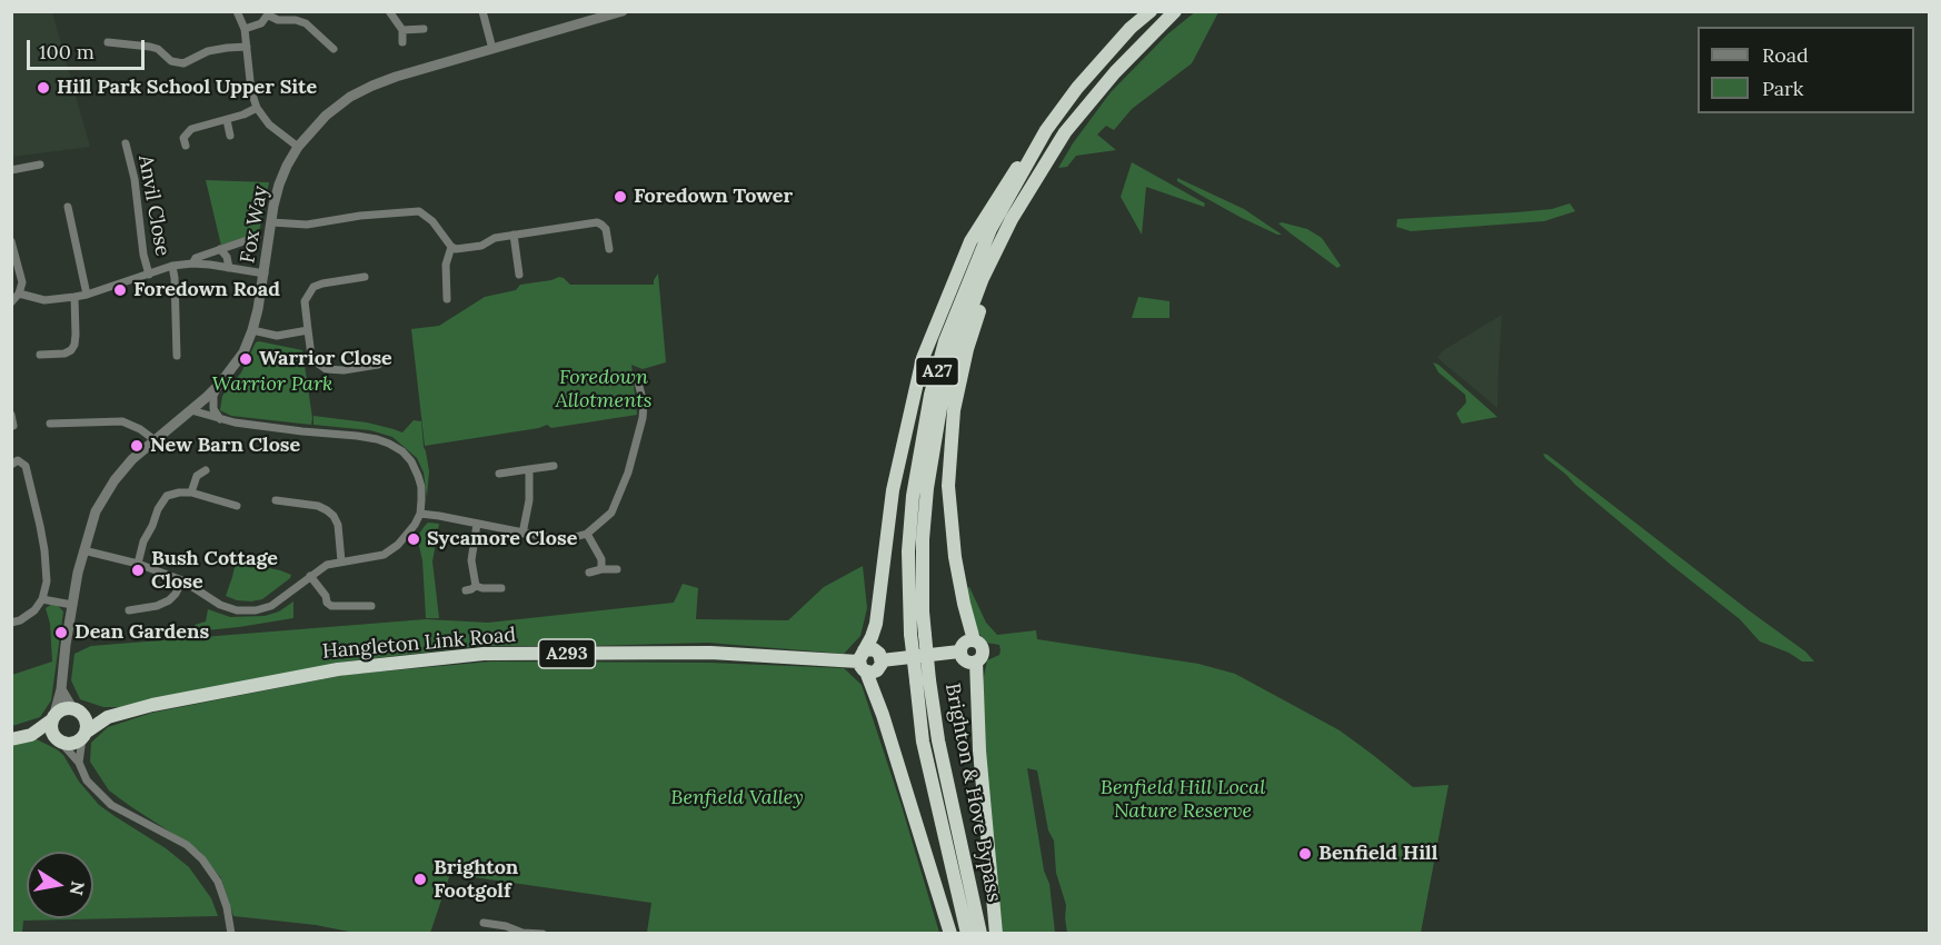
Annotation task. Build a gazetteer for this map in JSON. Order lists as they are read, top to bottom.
{
  "streets": {
    "highway": [
      "A27",
      "Hangleton Link Road",
      "A293",
      "Brighton & Hove Bypass"
    ],
    "street": ["Anvil Close", "Fox Way"]
  },
  "crossings": [
    ["Fox Way", "Hangleton Link Road"],
    ["A27", "Hangleton Link Road"],
    ["A27", "Brighton & Hove Bypass"]
  ],
  "parks": [
    "Foredown Allotments",
    "Warrior Park",
    "Benfield Hill Local Nature Reserve",
    "Benfield Valley"
  ],
  "places": [
    "Hill Park School Upper Site",
    "Foredown Tower",
    "Foredown Road",
    "Warrior Close",
    "New Barn Close",
    "Sycamore Close",
    "Bush Cottage Close",
    "Dean Gardens",
    "Benfield Hill",
    "Brighton Footgolf"
  ],
  "legend": ["Road", "Park"],
  "scale_bar": "100 m",
  "north": "right"
}
